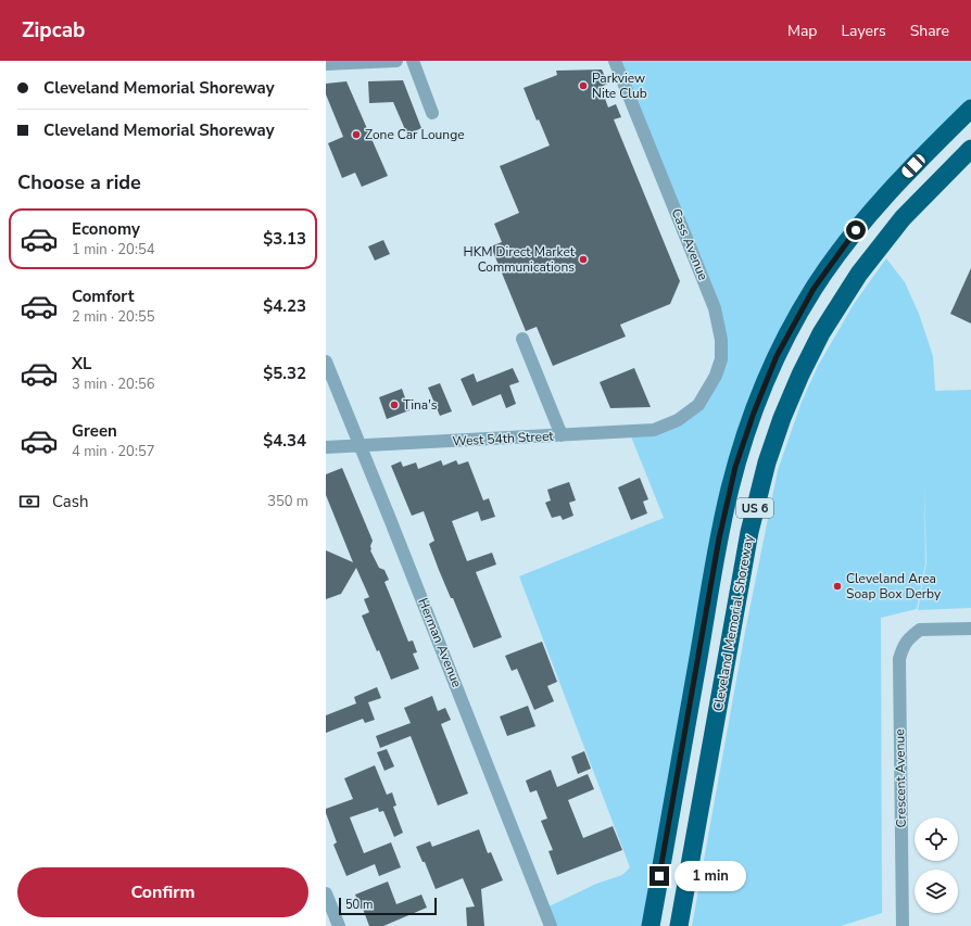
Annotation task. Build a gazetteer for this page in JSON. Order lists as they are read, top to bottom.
{
  "streets": {
    "highway": ["US 6", "Cleveland Memorial Shoreway"],
    "street": [
      "Cass Avenue",
      "West 54th Street",
      "Herman Avenue",
      "Crescent Avenue"
    ]
  },
  "crossings": [
    ["Cass Avenue", "West 54th Street"],
    ["West 54th Street", "Herman Avenue"]
  ],
  "places": [
    "Parkview Nite Club",
    "Zone Car Lounge",
    "HKM Direct Market Communications",
    "Tina's",
    "Cleveland Area Soap Box Derby"
  ],
  "scale_bar": "50 m",
  "page": {
    "header": "Zipcab",
    "nav": ["Map", "Layers", "Share"],
    "banner": ["Cleveland Memorial Shoreway", "Cleveland Memorial Shoreway"],
    "heading": "Choose a ride",
    "list": [
      {
        "name": "Economy",
        "note": "1 min · 20:54",
        "value": "$3.13"
      },
      {
        "name": "Comfort",
        "note": "2 min · 20:55",
        "value": "$4.23"
      },
      {
        "name": "XL",
        "note": "3 min · 20:56",
        "value": "$5.32"
      },
      {
        "name": "Green",
        "note": "4 min · 20:57",
        "value": "$4.34"
      }
    ],
    "pay": ["Cash", "350 m"],
    "buttons": "Confirm",
    "bubble": "1 min",
    "scale": "50 m"
  }
}
